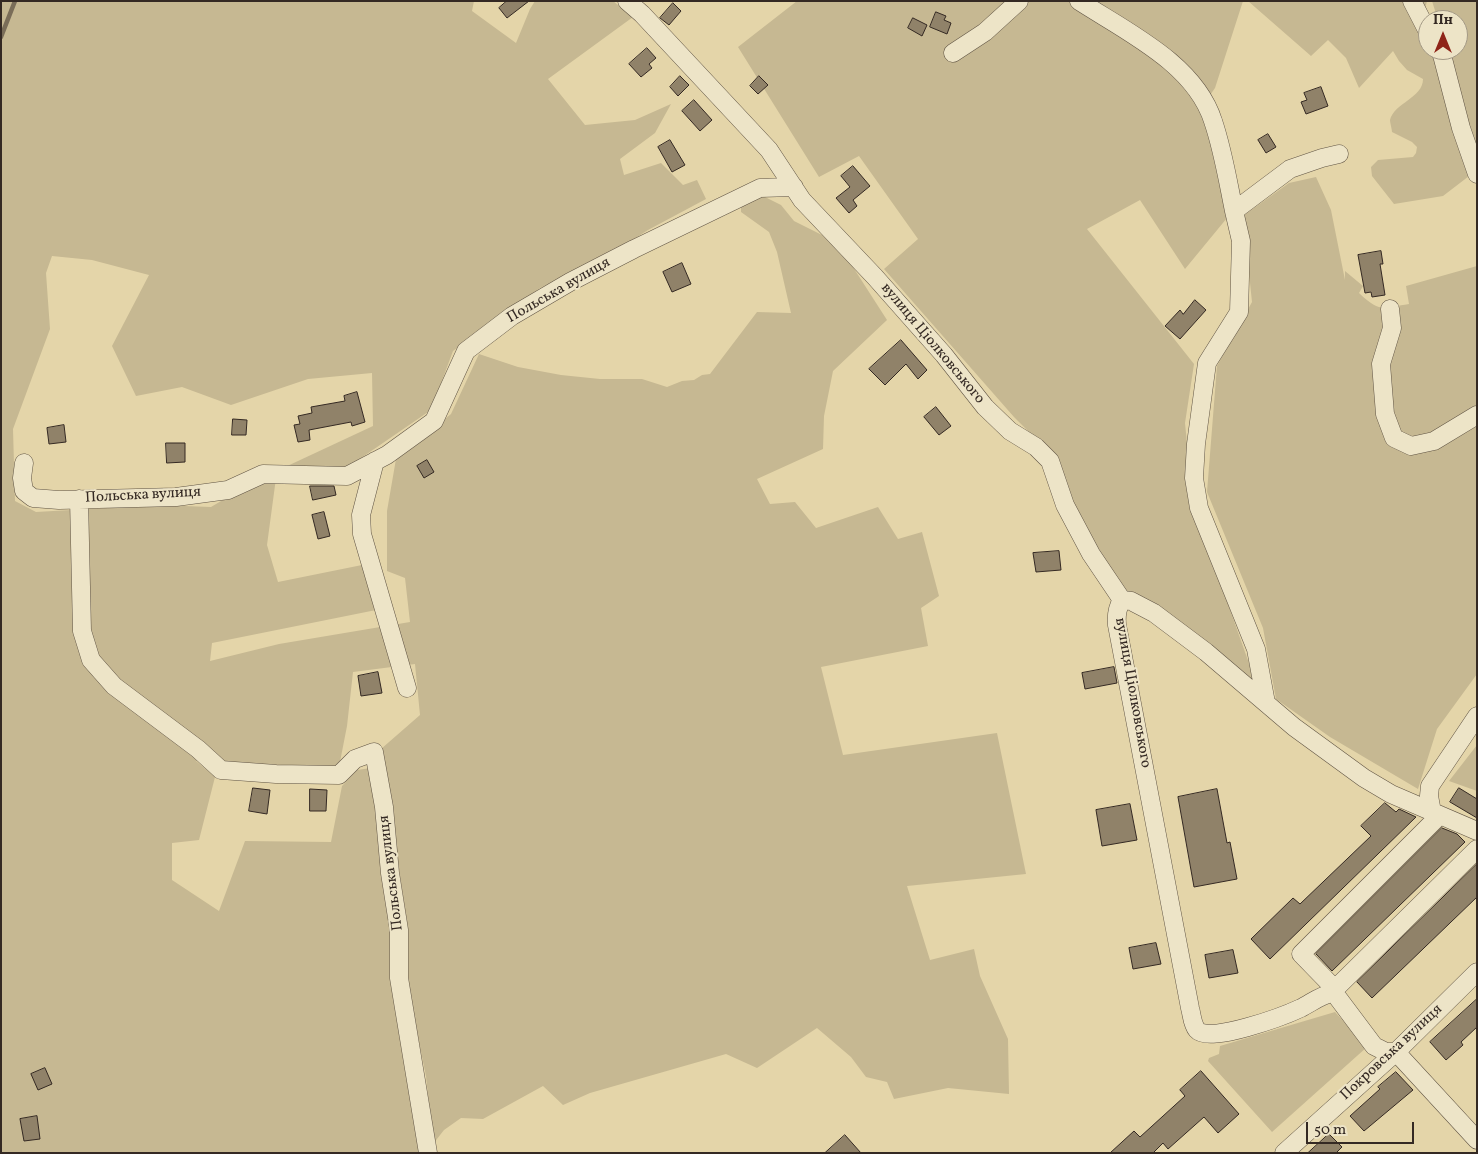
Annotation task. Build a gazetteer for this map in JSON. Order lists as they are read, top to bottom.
{
  "streets": {
    "street": ["Польська вулиця", "вулиця Ціолковського", "Покровська вулиця"]
  },
  "crossings": [
    ["Польська вулиця", "вулиця Ціолковського"]
  ],
  "scale_bar": "50 m",
  "north": "top"
}
